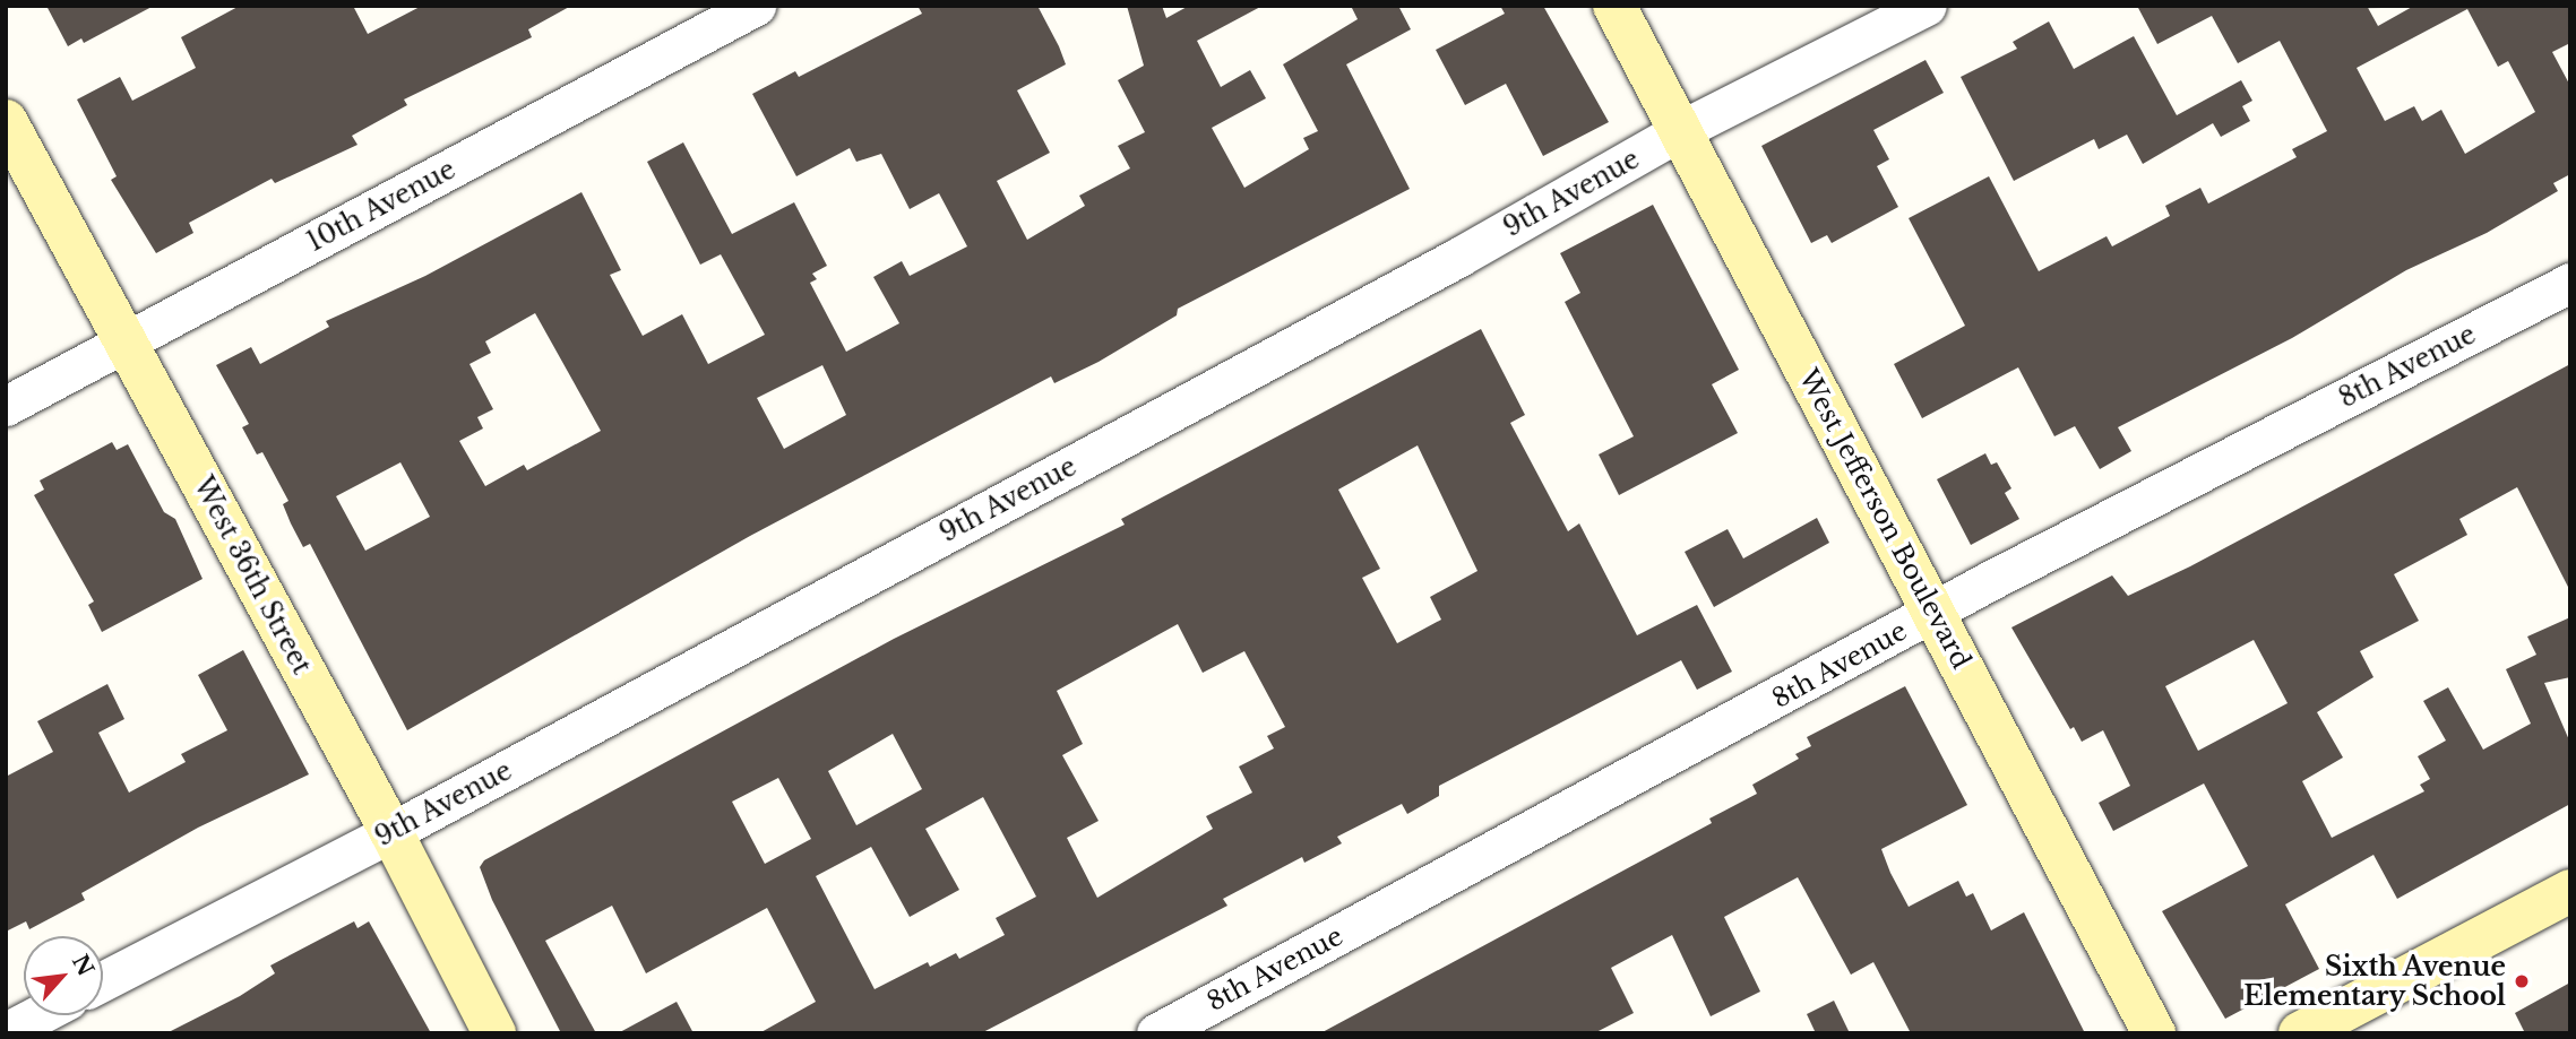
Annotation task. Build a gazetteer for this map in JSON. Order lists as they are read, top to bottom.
{
  "streets": {
    "street": [
      "9th Avenue",
      "10th Avenue",
      "8th Avenue",
      "West Jefferson Boulevard",
      "West 36th Street"
    ]
  },
  "crossings": [
    ["9th Avenue", "West Jefferson Boulevard"],
    ["9th Avenue", "West 36th Street"],
    ["10th Avenue", "West 36th Street"],
    ["8th Avenue", "West Jefferson Boulevard"]
  ],
  "places": ["Sixth Avenue Elementary School"],
  "north": "top right"
}
